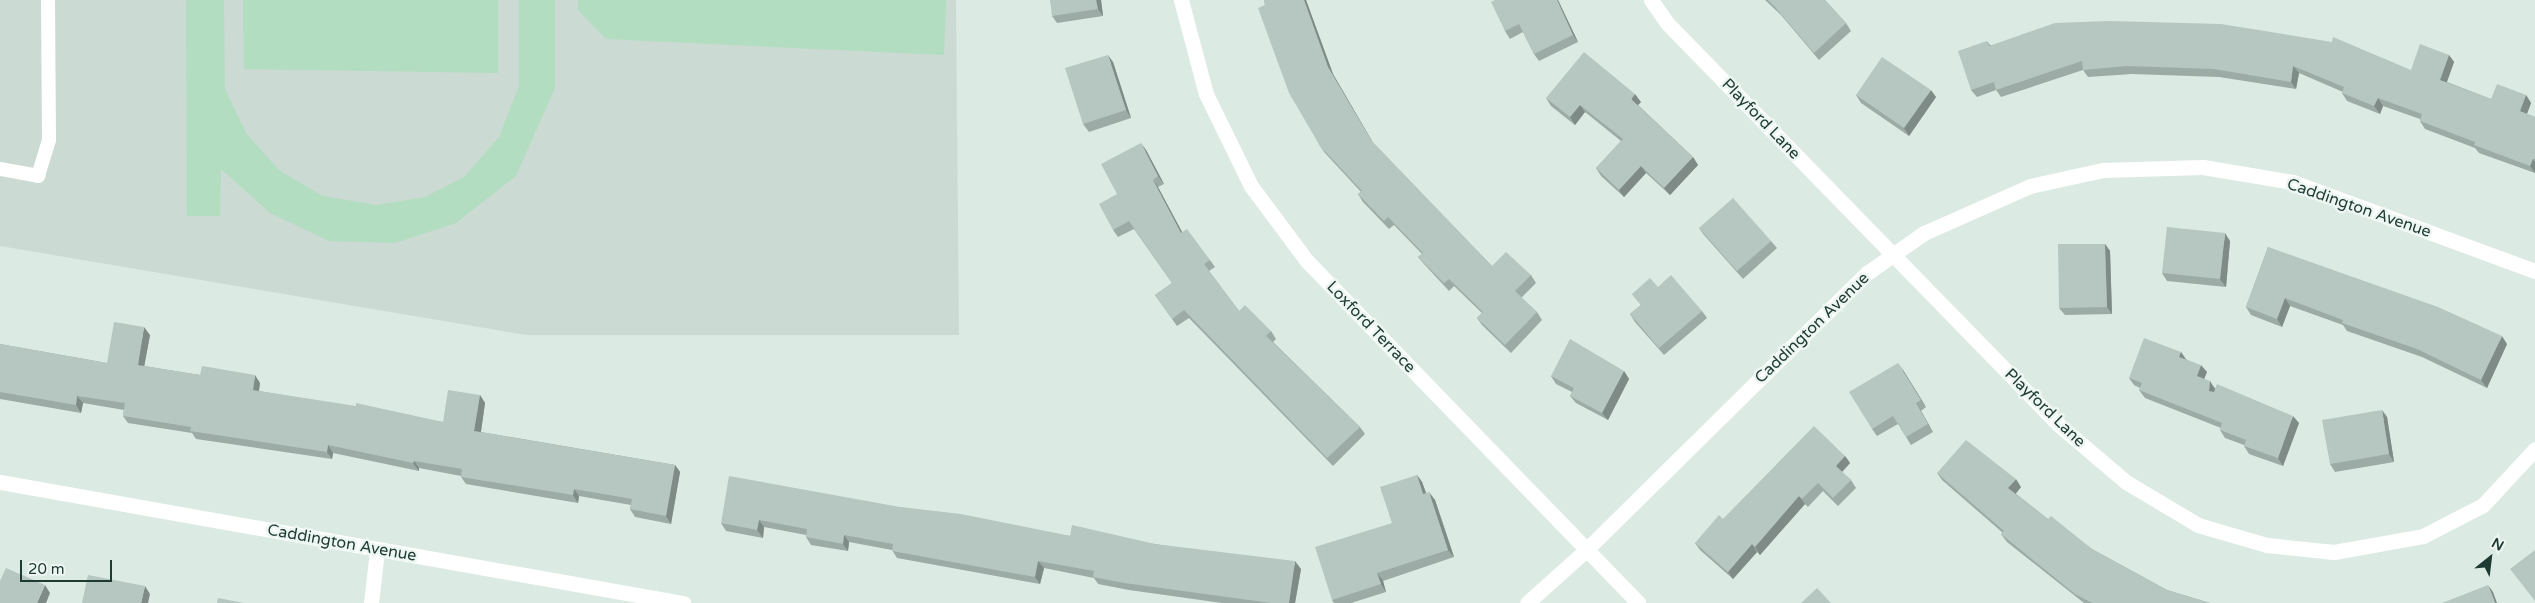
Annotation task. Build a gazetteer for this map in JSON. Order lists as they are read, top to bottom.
{
  "streets": {
    "street": ["Playford Lane", "Caddington Avenue", "Loxford Terrace"]
  },
  "crossings": [
    ["Playford Lane", "Caddington Avenue"],
    ["Caddington Avenue", "Loxford Terrace"]
  ],
  "scale_bar": "20 m",
  "north": "top right"
}
